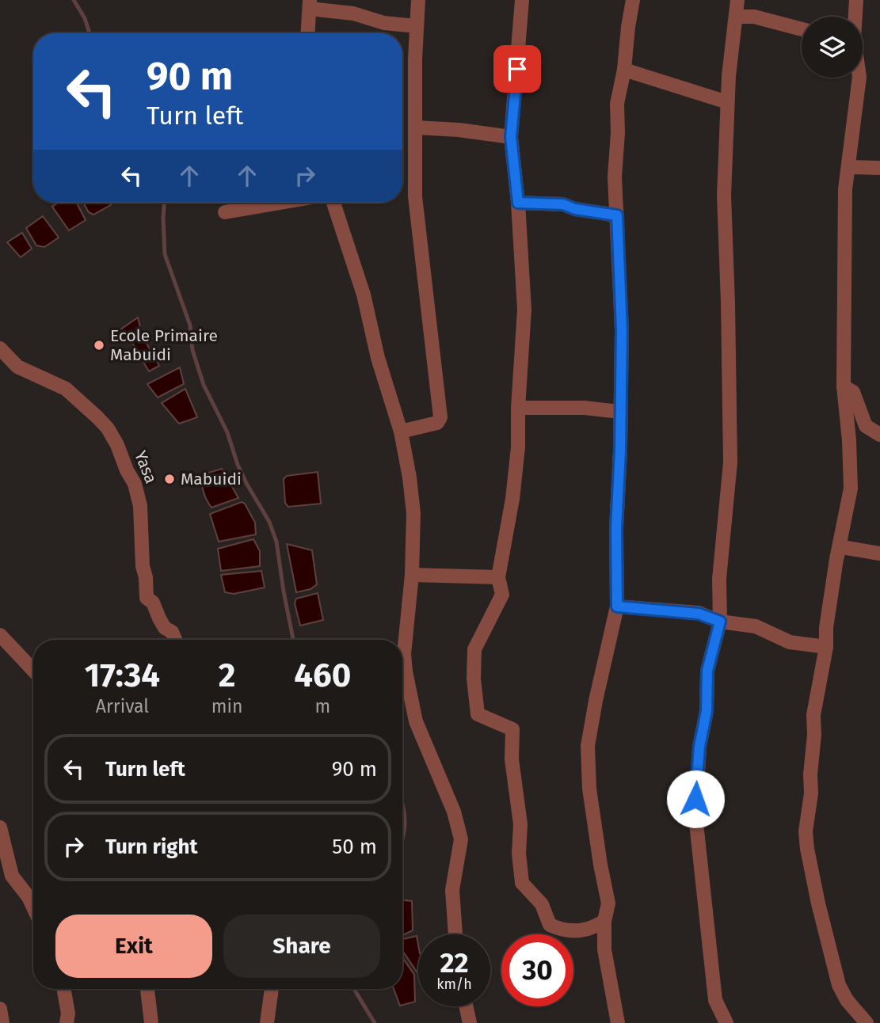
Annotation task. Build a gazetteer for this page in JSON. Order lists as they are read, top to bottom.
{
  "streets": {
    "street": ["Yasa"]
  },
  "places": ["Ecole Primaire Mabuidi", "Mabuidi"],
  "page": {
    "turn": ["90 m", "Turn left"],
    "eta": [
      "17:34",
      "Arrival",
      "2",
      "min",
      "460",
      "m"
    ],
    "list": [
      {
        "name": "Turn left",
        "value": "90 m"
      },
      {
        "name": "Turn right",
        "value": "50 m"
      }
    ],
    "buttons": ["Exit", "Share"],
    "speed": "22 km/h",
    "limit": "30"
  }
}
